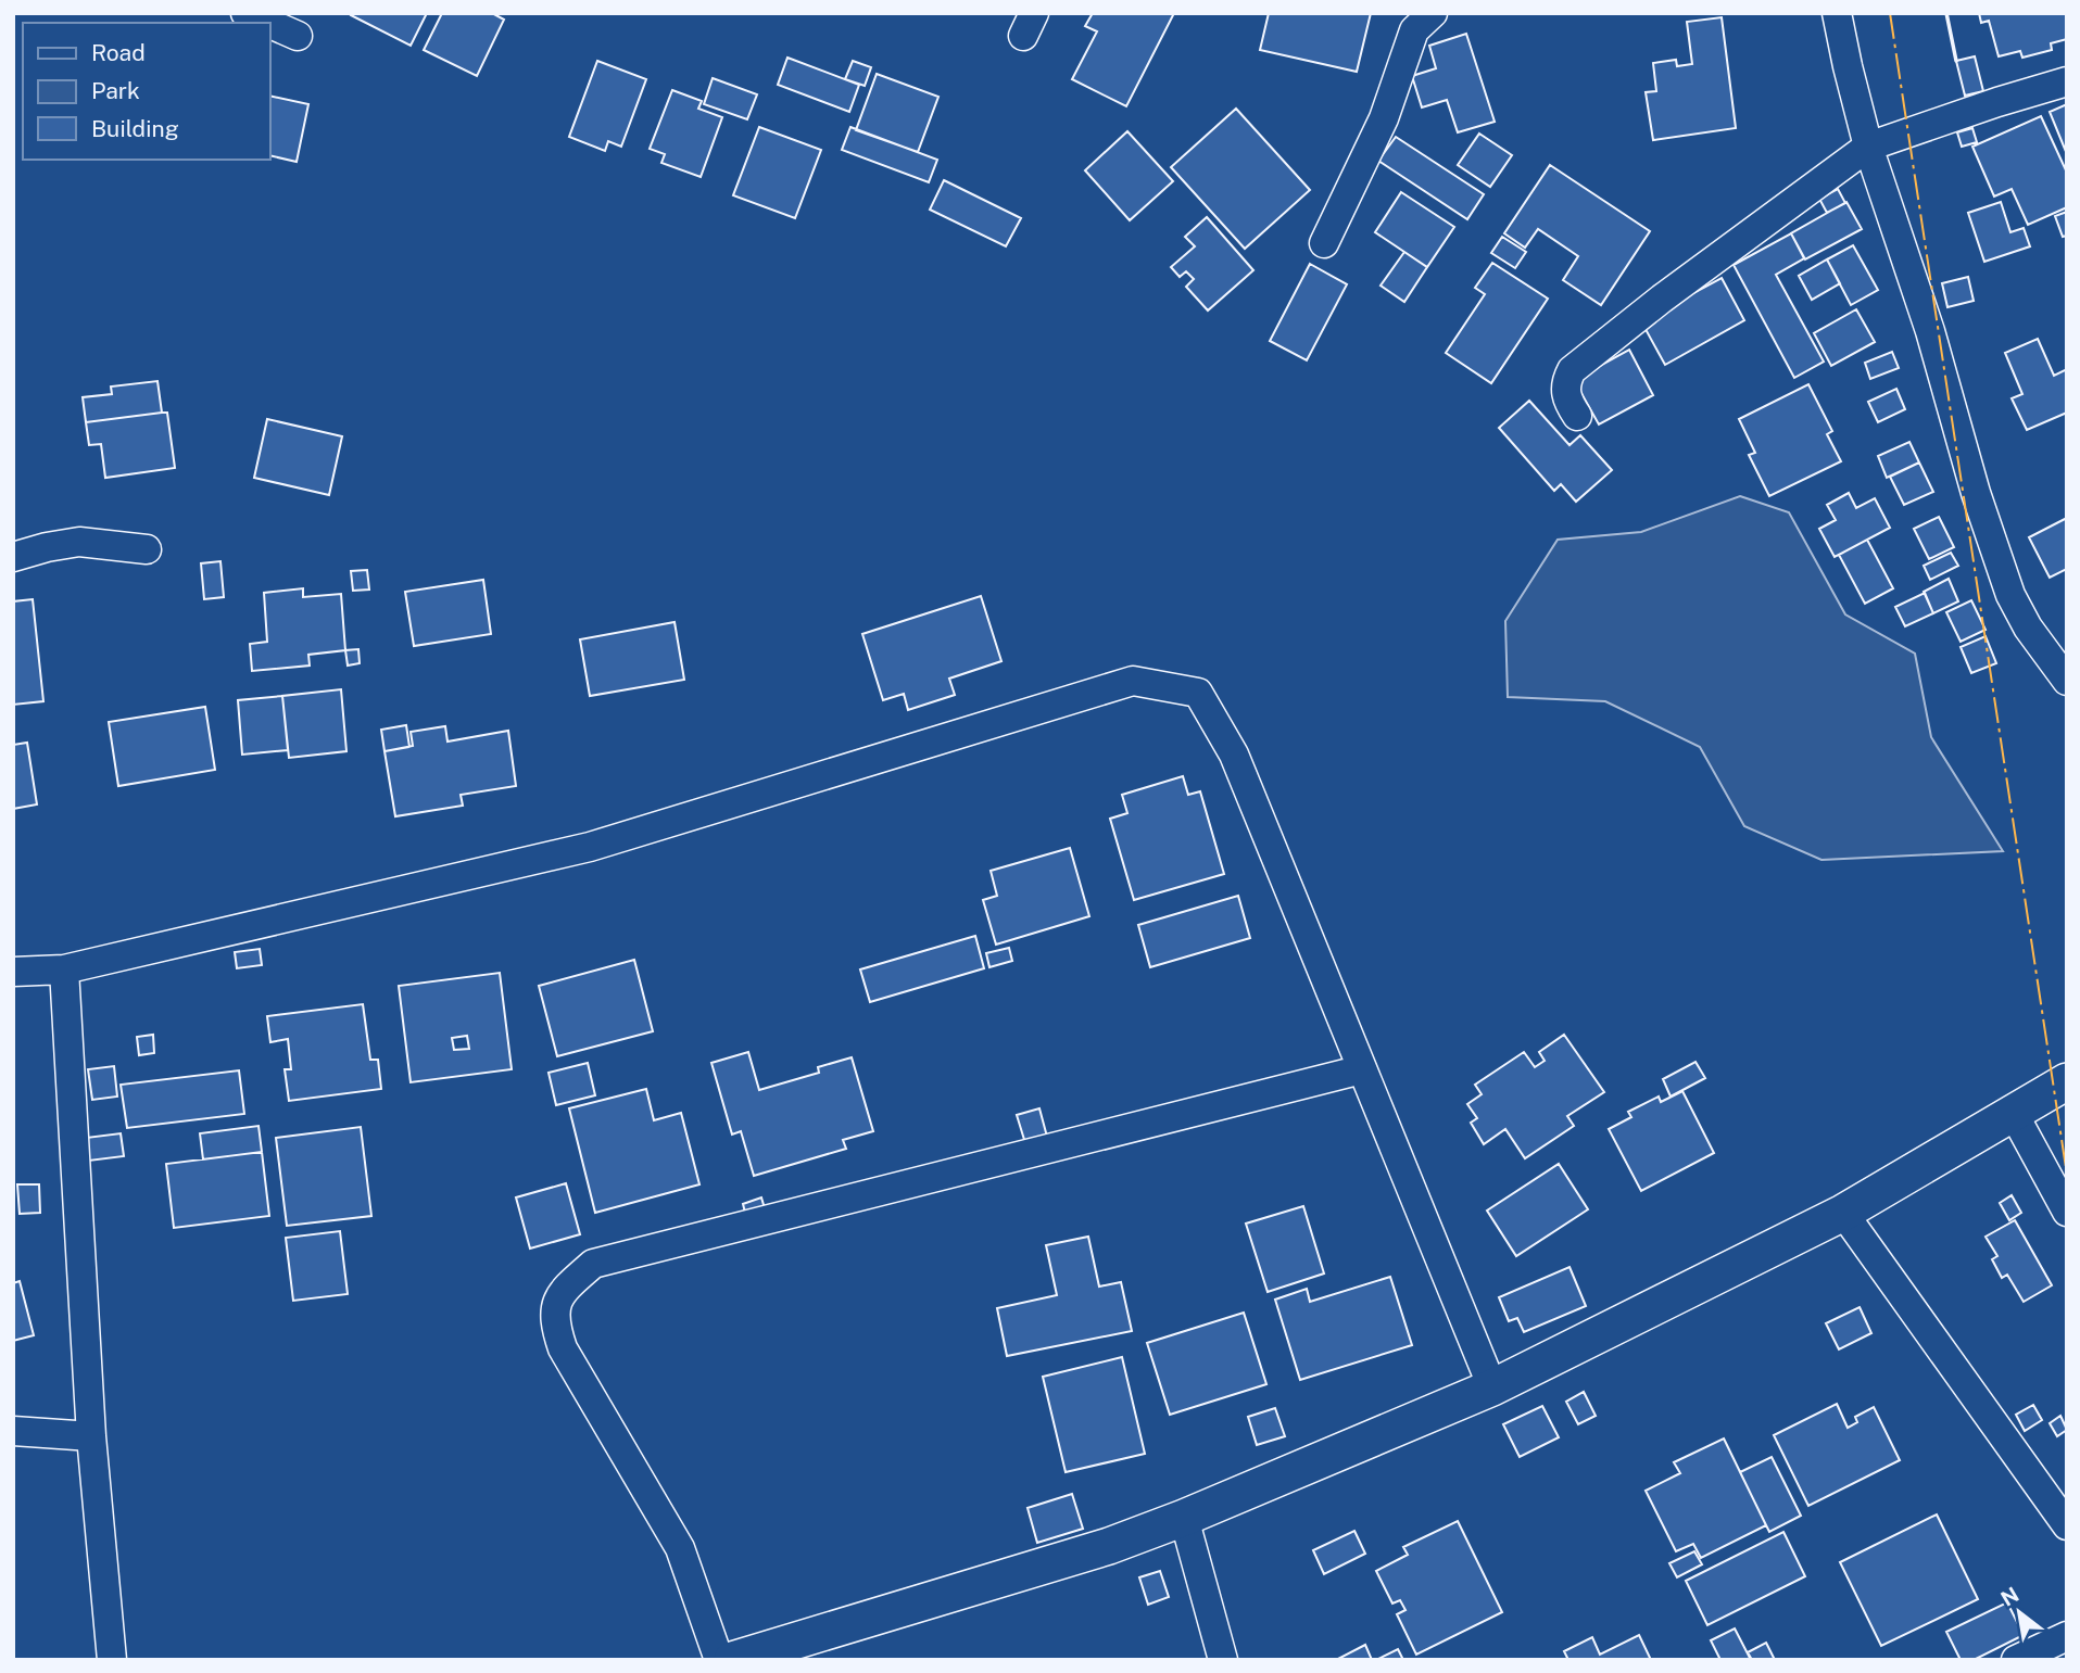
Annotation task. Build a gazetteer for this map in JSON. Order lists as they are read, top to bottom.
{
  "legend": ["Road", "Park", "Building"],
  "north": "top left"
}
